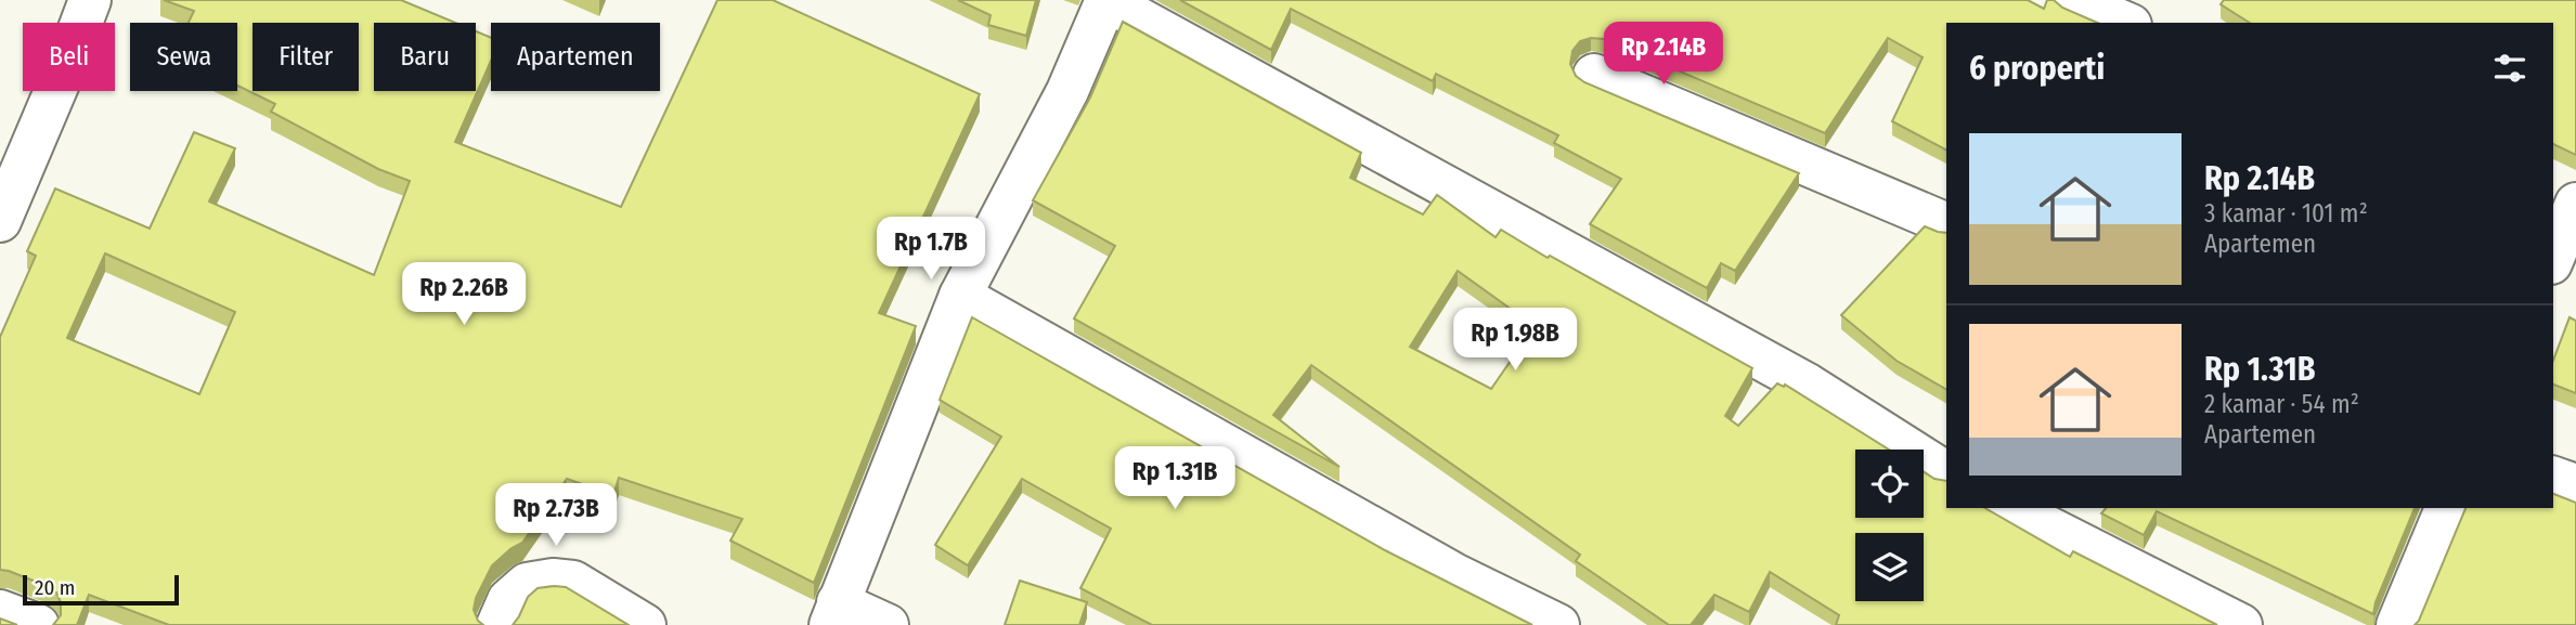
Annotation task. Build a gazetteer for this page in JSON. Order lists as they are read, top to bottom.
{
  "scale_bar": "20 m",
  "page": {
    "price": [
      "Rp 2.14B",
      "Rp 1.7B",
      "Rp 2.26B",
      "Rp 1.98B",
      "Rp 1.31B",
      "Rp 2.73B"
    ],
    "chip": [
      "Beli",
      "Sewa",
      "Filter",
      "Baru",
      "Apartemen"
    ],
    "heading": "6 properti",
    "list": [
      {
        "name": "Rp 2.14B",
        "note": "3 kamar · 101 m² · Apartemen"
      },
      {
        "name": "Rp 1.31B",
        "note": "2 kamar · 54 m² · Apartemen"
      }
    ],
    "scale": "20 m"
  }
}
